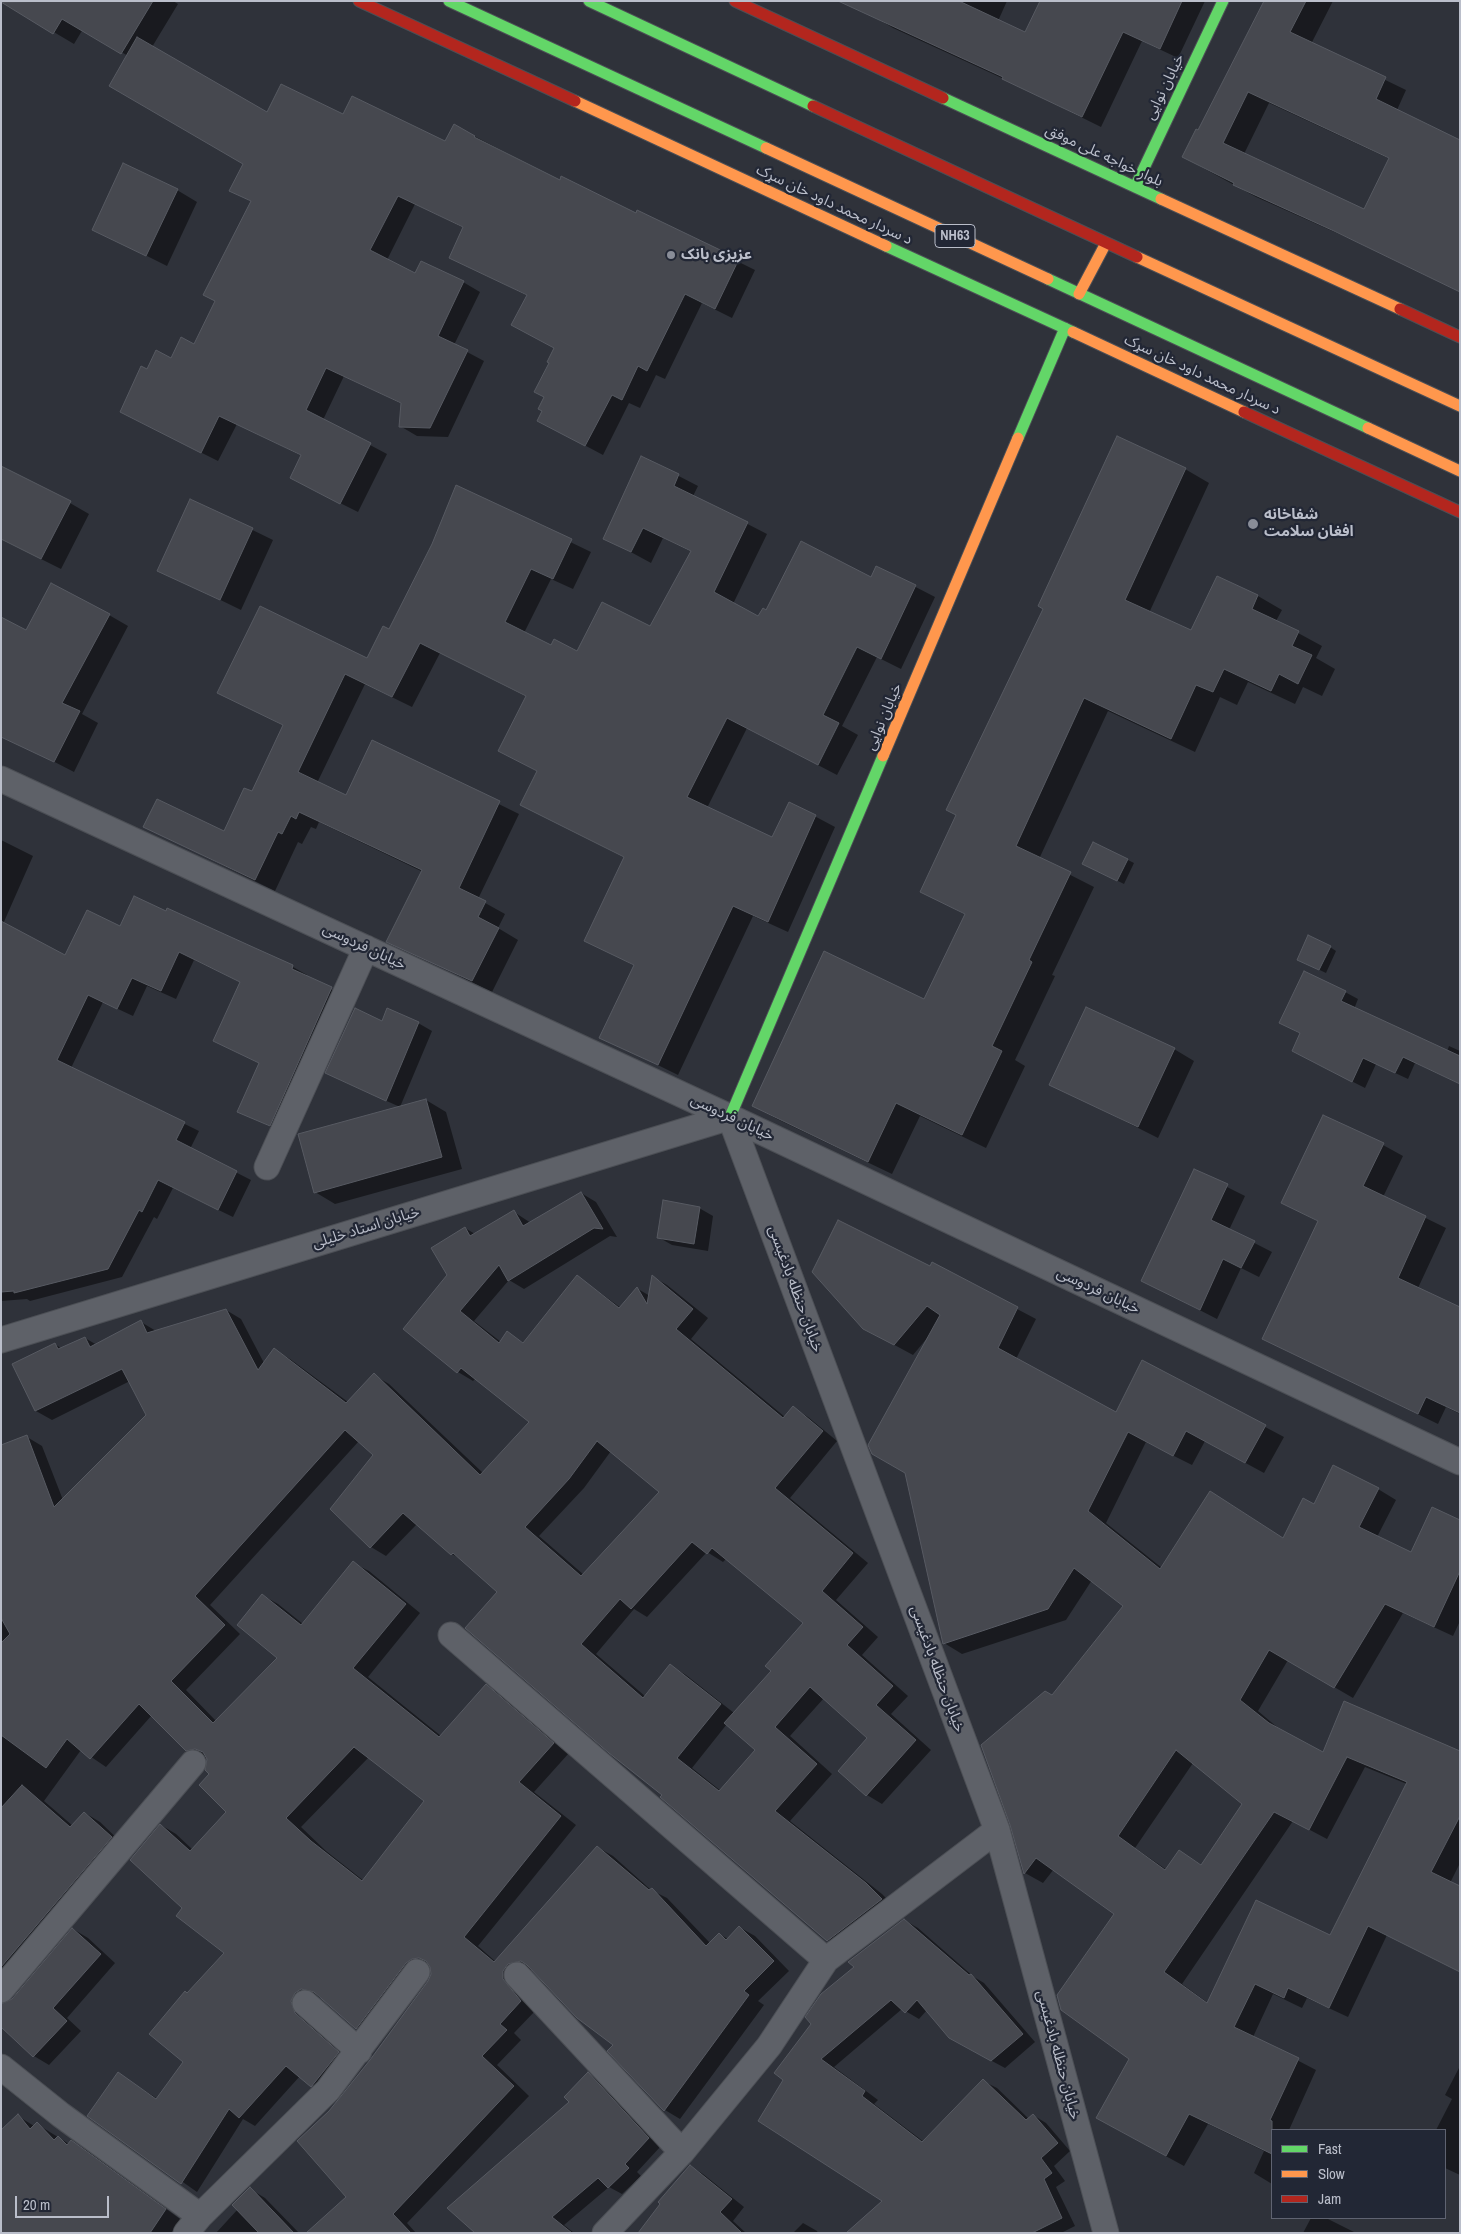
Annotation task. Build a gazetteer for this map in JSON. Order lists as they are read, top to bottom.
{
  "streets": {
    "main road": [
      "خیابان نوایی",
      "بلوار خواجه علی موفق",
      "د سردار محمد داود خان سړک",
      "NH63"
    ],
    "street": ["خیابان فردوسی", "خیابان استاد خلیلی", "خیابان حنظله بادغیسی"]
  },
  "crossings": [
    ["خیابان نوایی", "بلوار خواجه علی موفق"],
    ["خیابان نوایی", "د سردار محمد داود خان سړک"],
    ["خیابان نوایی", "خیابان فردوسی"],
    ["خیابان نوایی", "خیابان استاد خلیلی"],
    ["خیابان نوایی", "خیابان حنظله بادغیسی"],
    ["خیابان فردوسی", "خیابان استاد خلیلی"],
    ["خیابان فردوسی", "خیابان حنظله بادغیسی"],
    ["خیابان استاد خلیلی", "خیابان حنظله بادغیسی"]
  ],
  "places": ["عزیزی بانک", "شفاخانه افغان سلامت"],
  "legend": ["Fast", "Slow", "Jam"],
  "scale_bar": "20 m"
}
